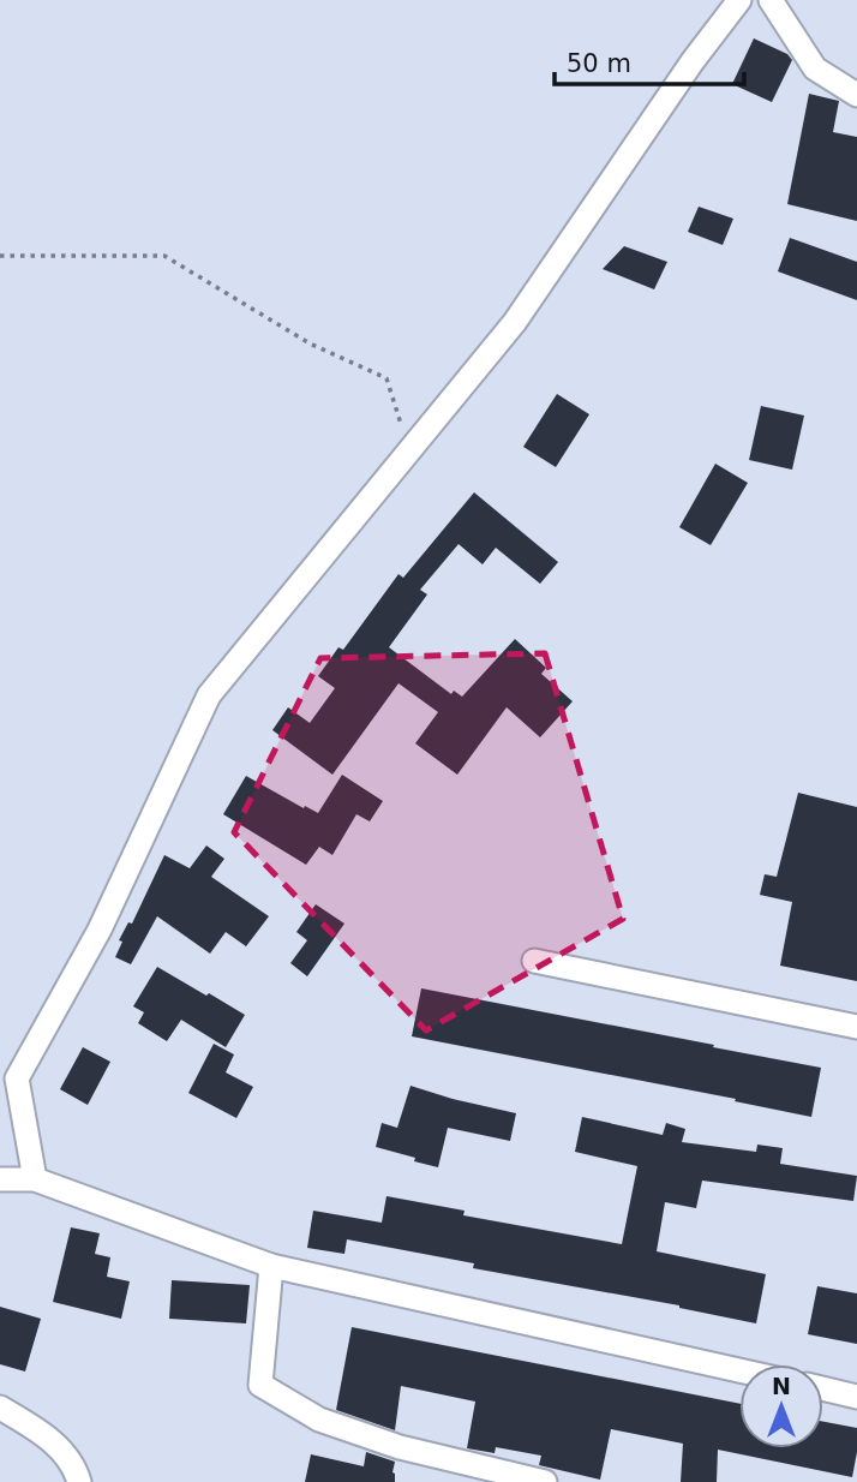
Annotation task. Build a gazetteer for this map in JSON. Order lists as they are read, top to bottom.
{
  "scale_bar": "50 m",
  "north": "top"
}
